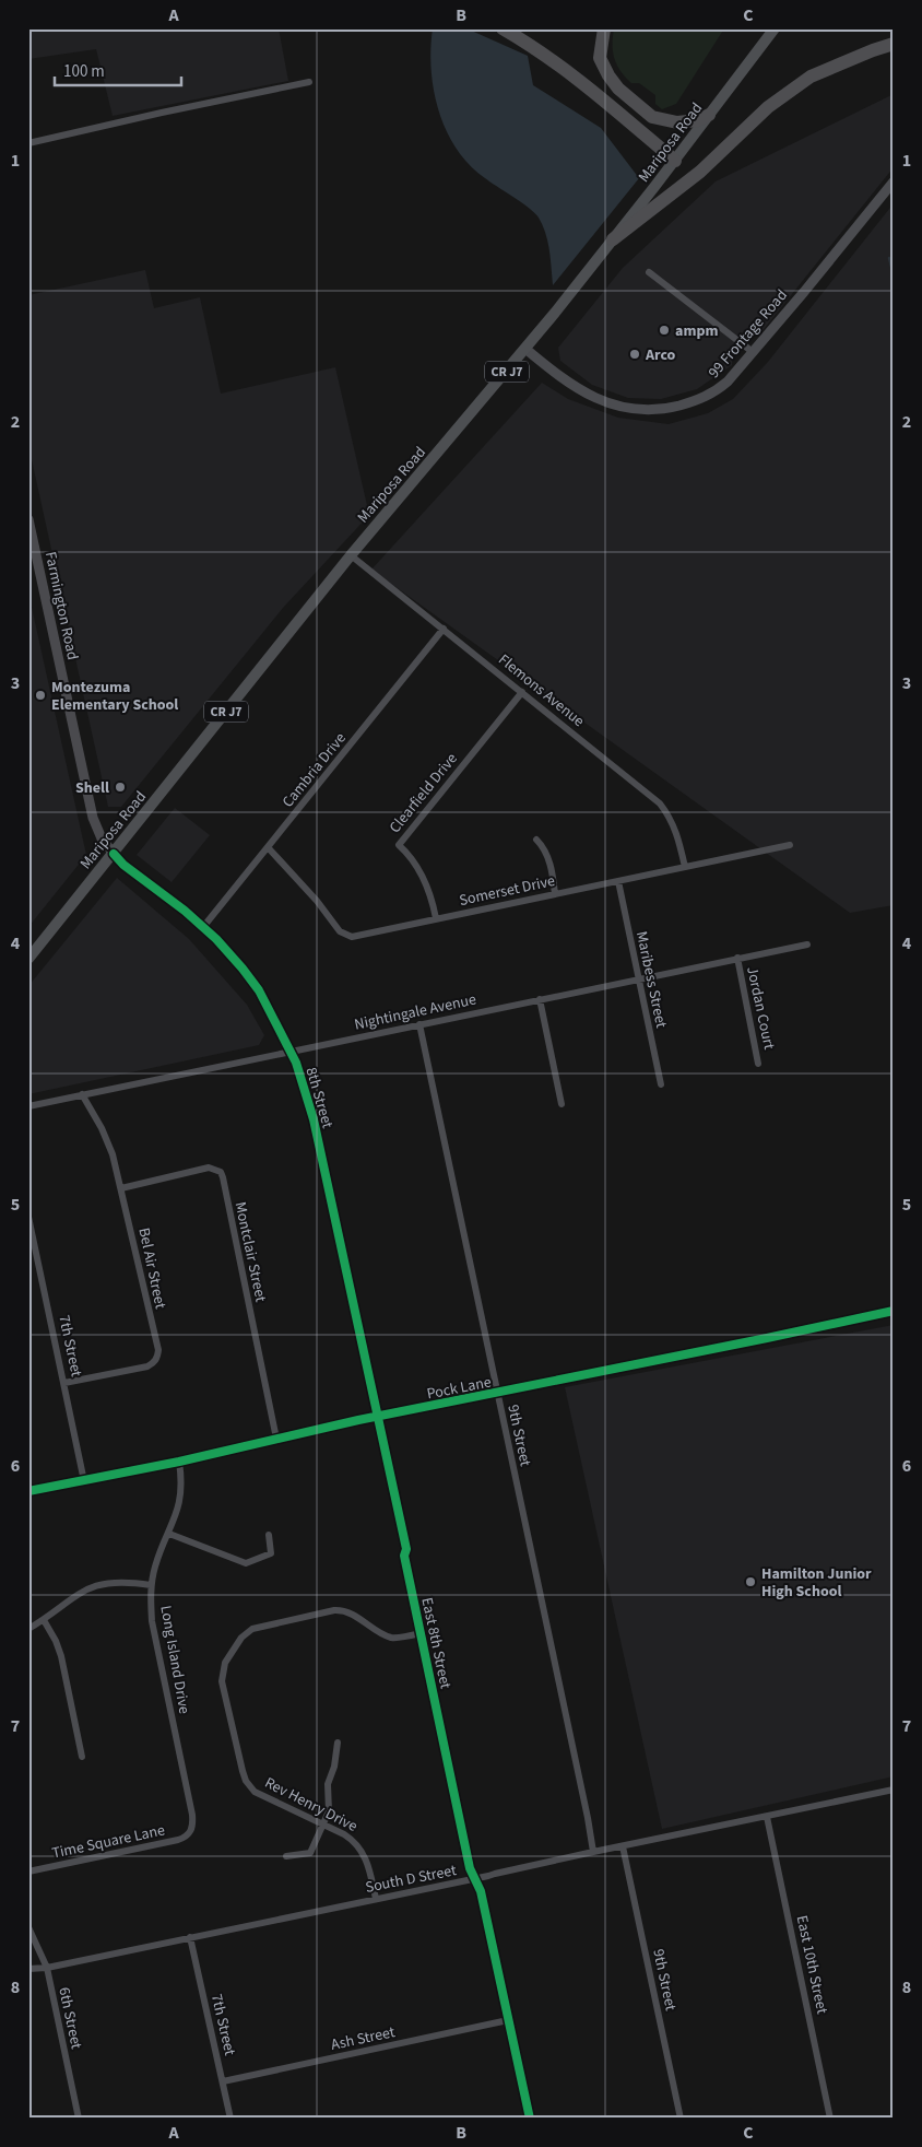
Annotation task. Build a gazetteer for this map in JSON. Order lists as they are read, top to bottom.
{
  "streets": {
    "main road": ["Mariposa Road", "CR J7", "Farmington Road"],
    "street": [
      "99 Frontage Road",
      "Flemons Avenue",
      "Cambria Drive",
      "Clearfield Drive",
      "Somerset Drive",
      "Maribess Street",
      "Jordan Court",
      "Nightingale Avenue",
      "8th Street",
      "Montclair Street",
      "Bel Air Street",
      "7th Street",
      "Pock Lane",
      "9th Street",
      "East 8th Street",
      "Long Island Drive",
      "Rev Henry Drive",
      "Time Square Lane",
      "South D Street",
      "East 10th Street",
      "6th Street",
      "Ash Street"
    ]
  },
  "crossings": [
    ["Mariposa Road", "99 Frontage Road"],
    ["Mariposa Road", "Farmington Road"],
    ["Mariposa Road", "Flemons Avenue"],
    ["Mariposa Road", "8th Street"],
    ["Farmington Road", "8th Street"],
    ["Flemons Avenue", "Cambria Drive"],
    ["Flemons Avenue", "Clearfield Drive"],
    ["Flemons Avenue", "Somerset Drive"],
    ["Cambria Drive", "Somerset Drive"],
    ["Cambria Drive", "8th Street"],
    ["Clearfield Drive", "Somerset Drive"],
    ["Somerset Drive", "Maribess Street"],
    ["Maribess Street", "Nightingale Avenue"],
    ["Jordan Court", "Nightingale Avenue"],
    ["Nightingale Avenue", "8th Street"],
    ["Nightingale Avenue", "Bel Air Street"],
    ["Nightingale Avenue", "9th Street"],
    ["8th Street", "Pock Lane"],
    ["8th Street", "East 8th Street"],
    ["Montclair Street", "Bel Air Street"],
    ["Montclair Street", "Pock Lane"],
    ["Bel Air Street", "7th Street"],
    ["7th Street", "Pock Lane"],
    ["7th Street", "South D Street"],
    ["7th Street", "Ash Street"],
    ["Pock Lane", "9th Street"],
    ["Pock Lane", "East 8th Street"],
    ["Pock Lane", "Long Island Drive"],
    ["9th Street", "South D Street"],
    ["East 8th Street", "Rev Henry Drive"],
    ["East 8th Street", "South D Street"],
    ["East 8th Street", "Ash Street"],
    ["Long Island Drive", "Time Square Lane"],
    ["Rev Henry Drive", "South D Street"],
    ["South D Street", "East 10th Street"],
    ["South D Street", "6th Street"]
  ],
  "places": [
    "ampm",
    "Arco",
    "Montezuma Elementary School",
    "Shell",
    "Hamilton Junior High School"
  ],
  "scale_bar": "100 m",
  "grid": {
    "columns": ["A", "B", "C"],
    "rows": [
      "1",
      "2",
      "3",
      "4",
      "5",
      "6",
      "7",
      "8"
    ]
  }
}
